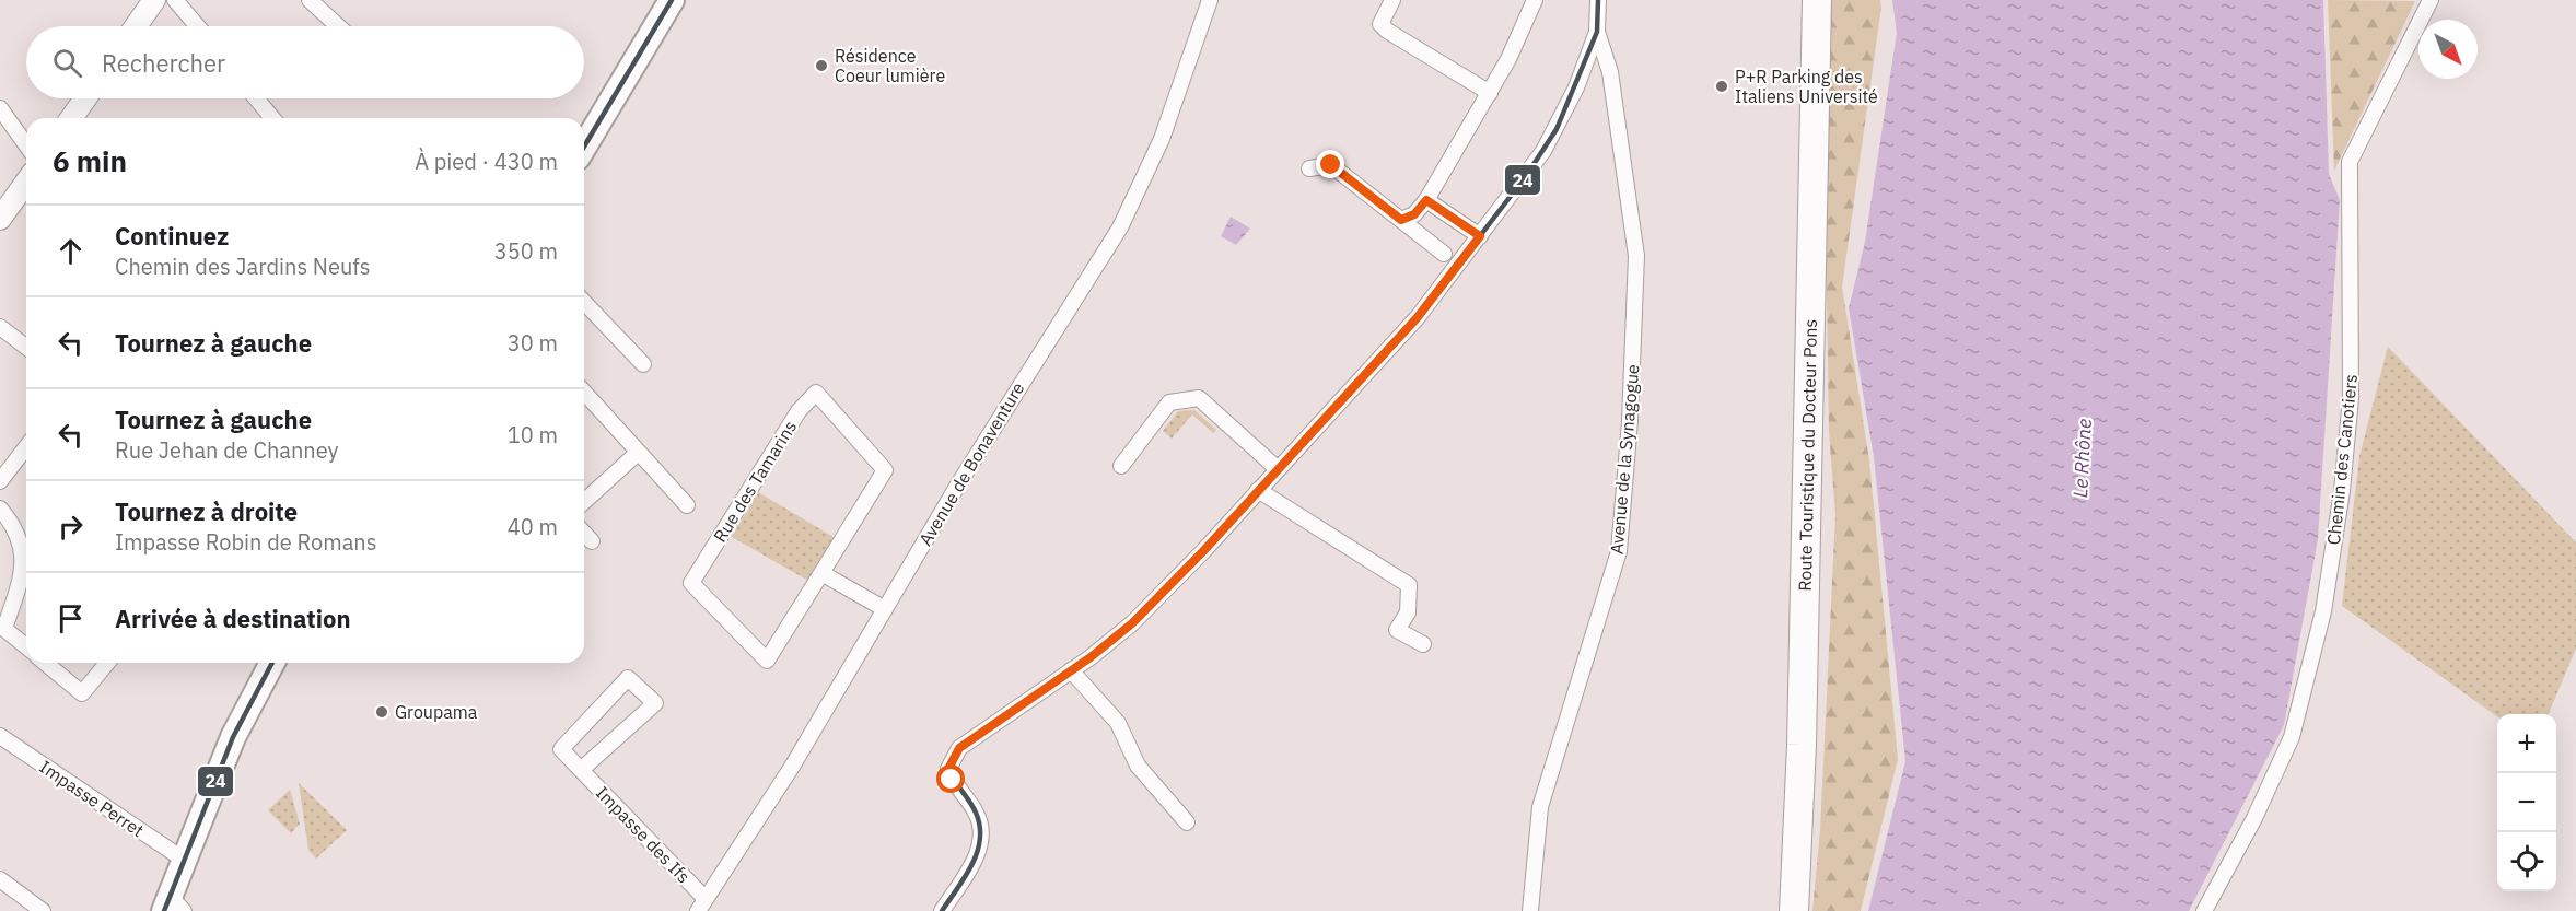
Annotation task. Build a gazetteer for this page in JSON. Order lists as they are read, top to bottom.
{
  "streets": {
    "highway": ["Route Touristique du Docteur Pons"],
    "street": [
      "Avenue de la Synagogue",
      "Chemin des Canotiers",
      "Avenue de Bonaventure",
      "Rue des Tamarins",
      "Impasse Perret",
      "Impasse des Ifs"
    ]
  },
  "crossings": [
    ["Avenue de Bonaventure", "Impasse des Ifs"]
  ],
  "water": ["Le Rhône"],
  "places": ["Résidence Coeur lumière", "P+R Parking des Italiens Université", "Groupama"],
  "lines": ["transit line 24"],
  "north": "bottom right",
  "page": {
    "search": "Rechercher",
    "heading": ["6 min", "À pied · 430 m"],
    "list": [
      ["Continuez", "Chemin des Jardins Neufs", "350 m"],
      ["Tournez à gauche", "30 m"],
      ["Tournez à gauche", "Rue Jehan de Channey", "10 m"],
      ["Tournez à droite", "Impasse Robin de Romans", "40 m"],
      "Arrivée à destination"
    ],
    "map_buttons": ["+", "−"]
  }
}
